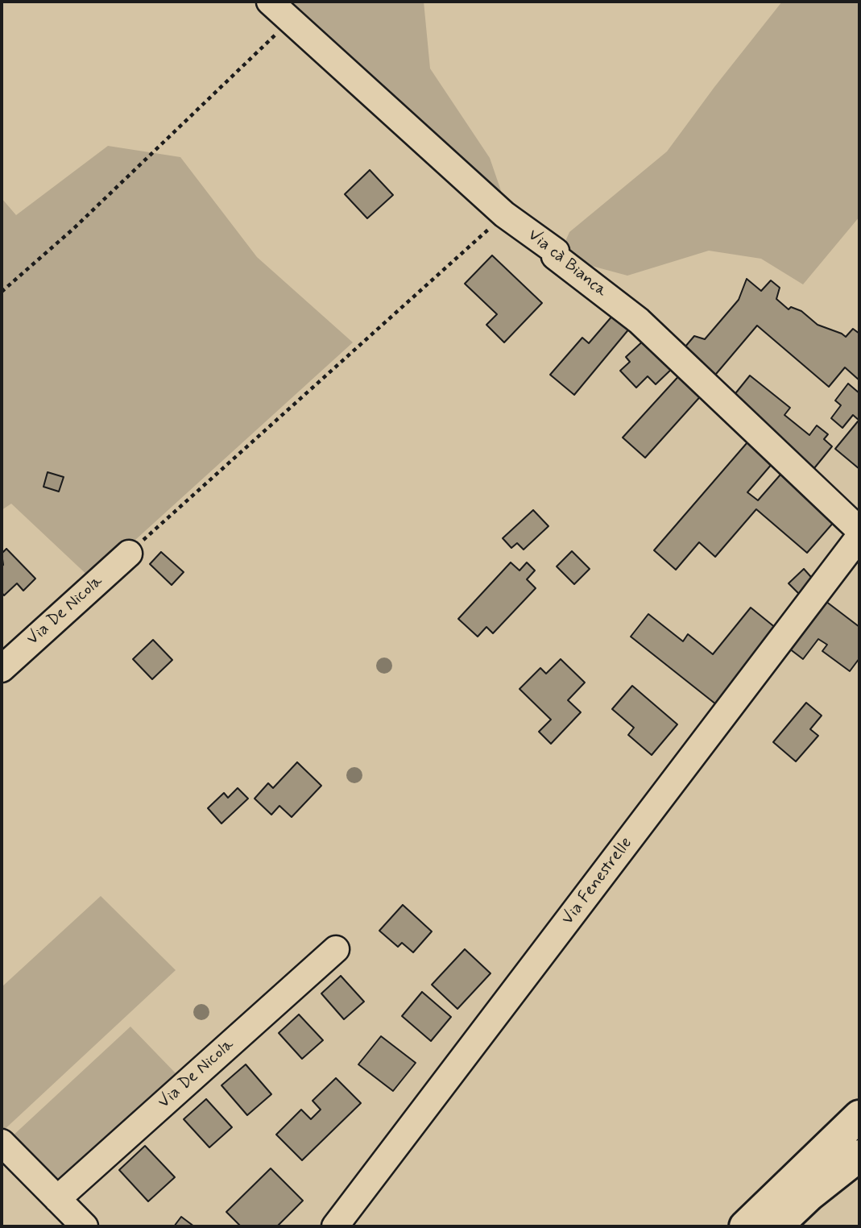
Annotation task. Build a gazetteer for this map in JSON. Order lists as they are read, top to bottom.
{
  "streets": {
    "street": ["Via cà Bianca", "Via De Nicola", "Via Fenestrelle"]
  }
}
